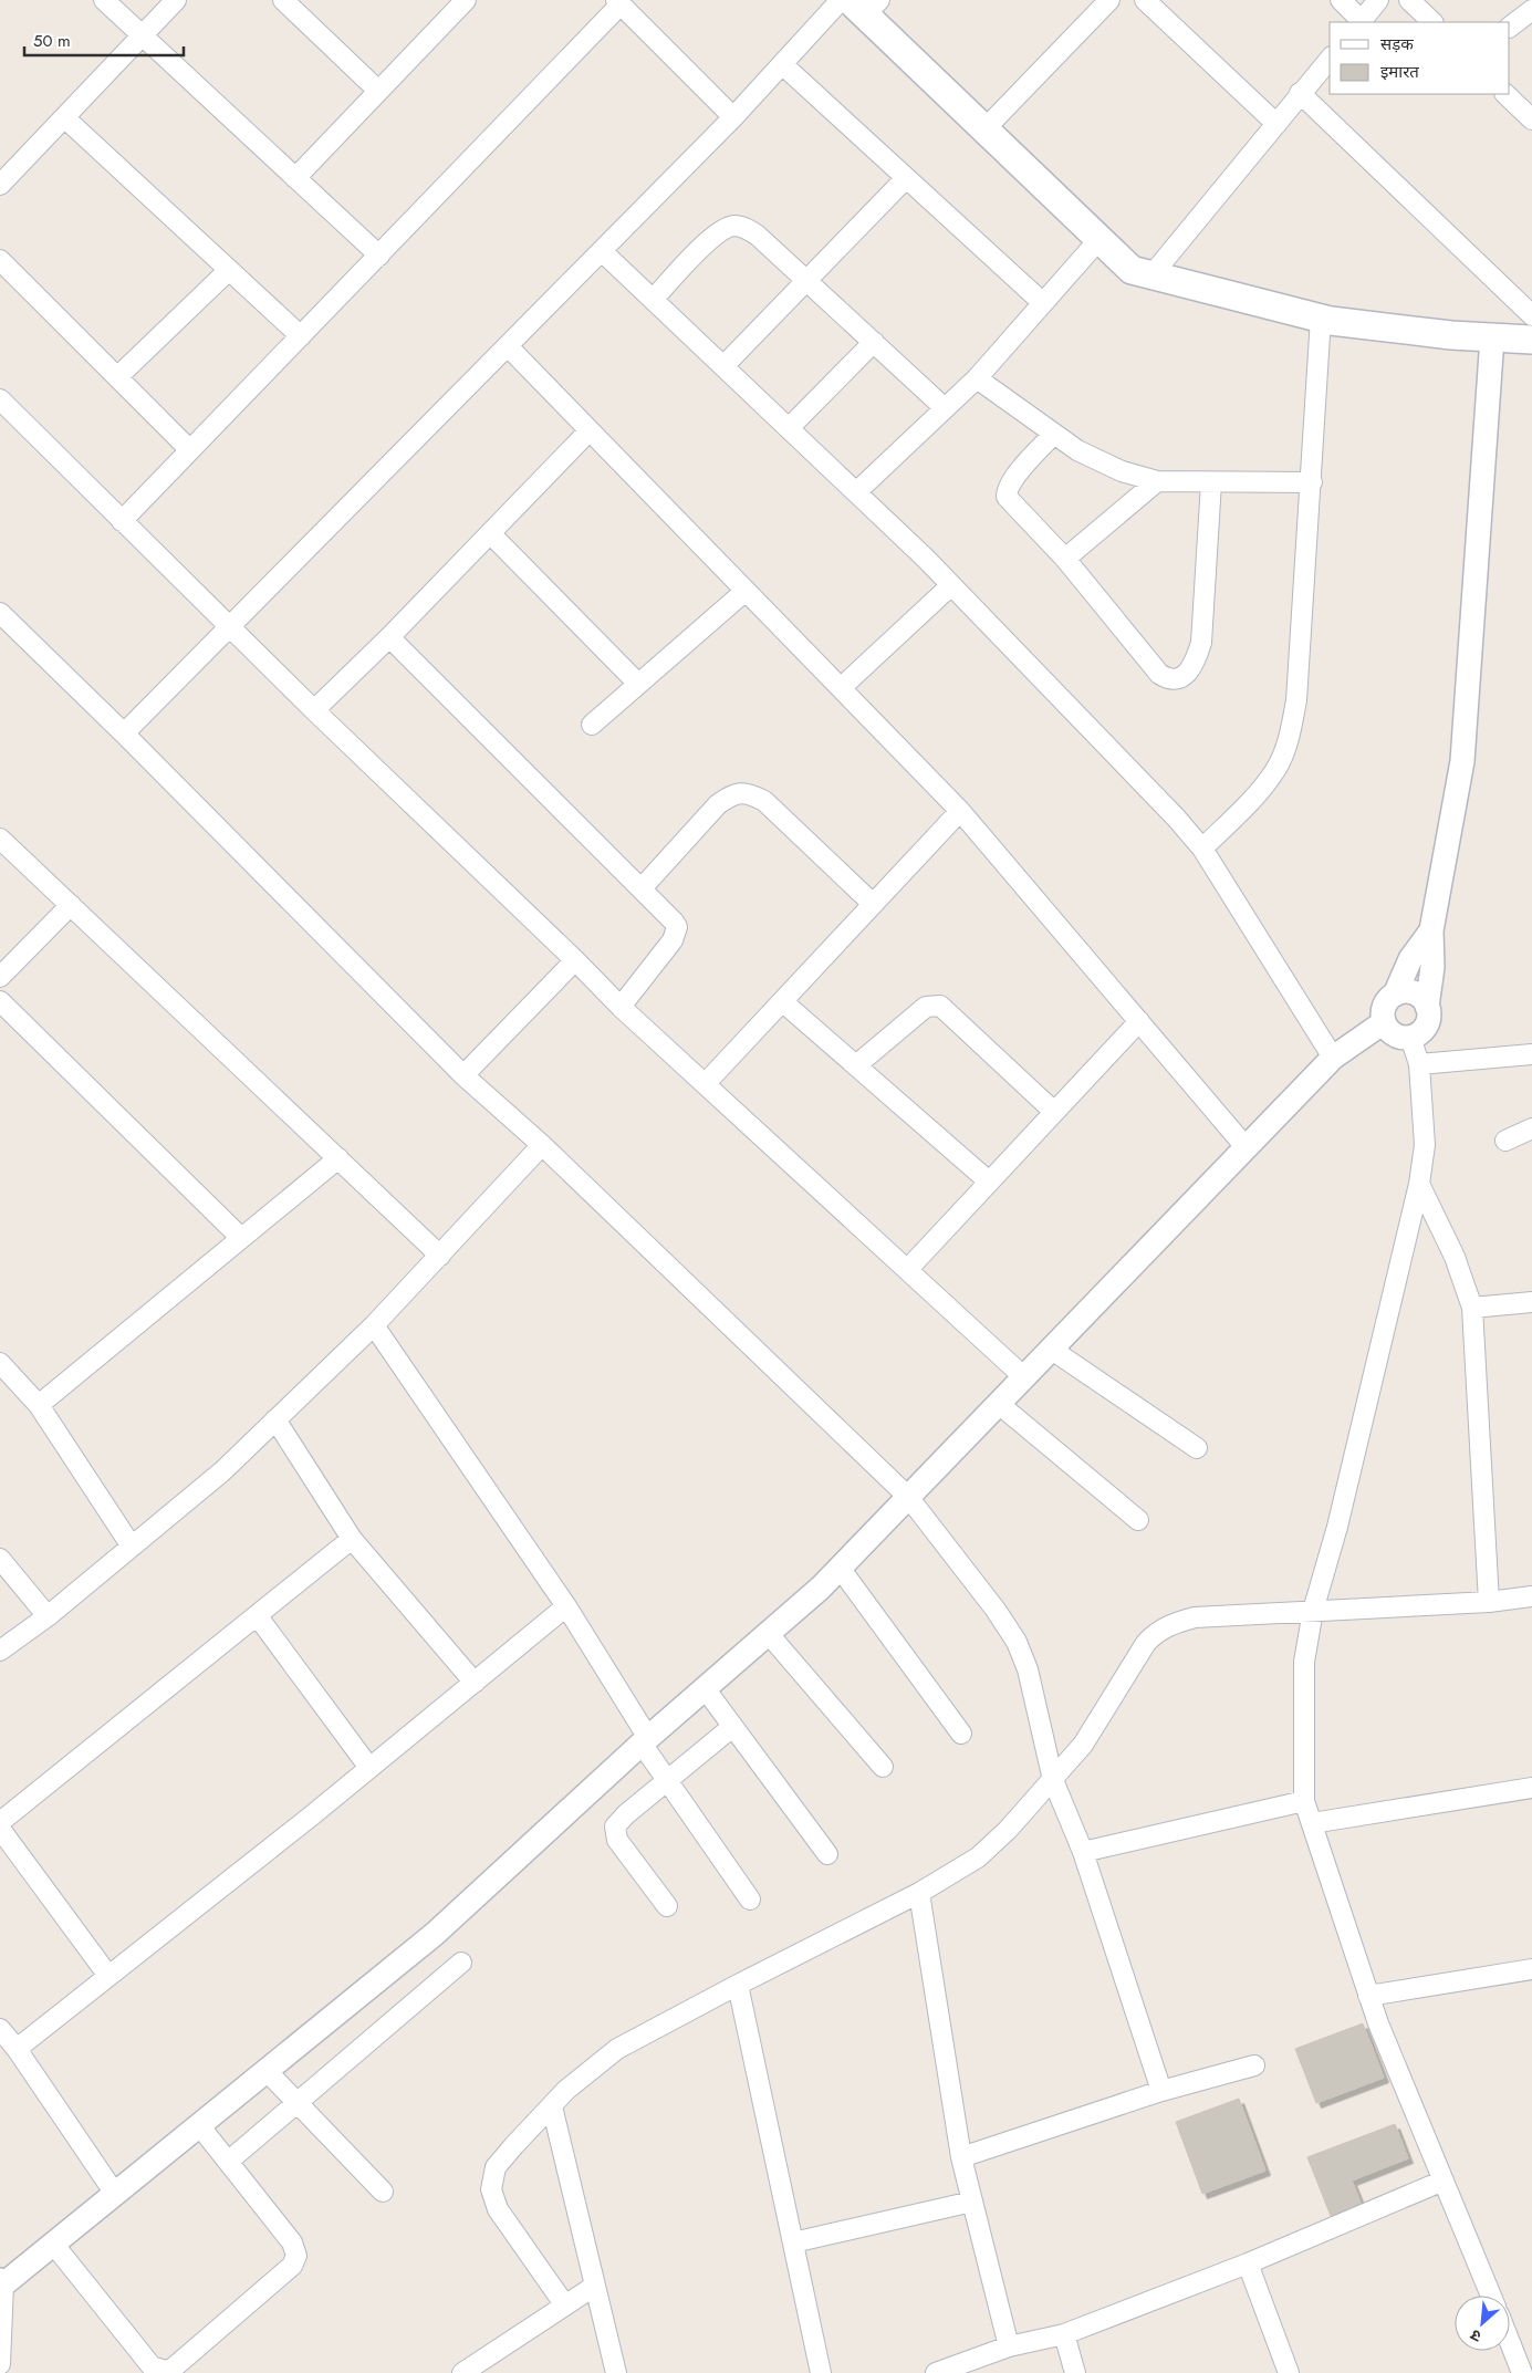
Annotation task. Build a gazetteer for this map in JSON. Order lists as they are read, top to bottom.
{
  "legend": ["सड़क", "इमारत"],
  "scale_bar": "50 m",
  "north": "bottom left"
}
